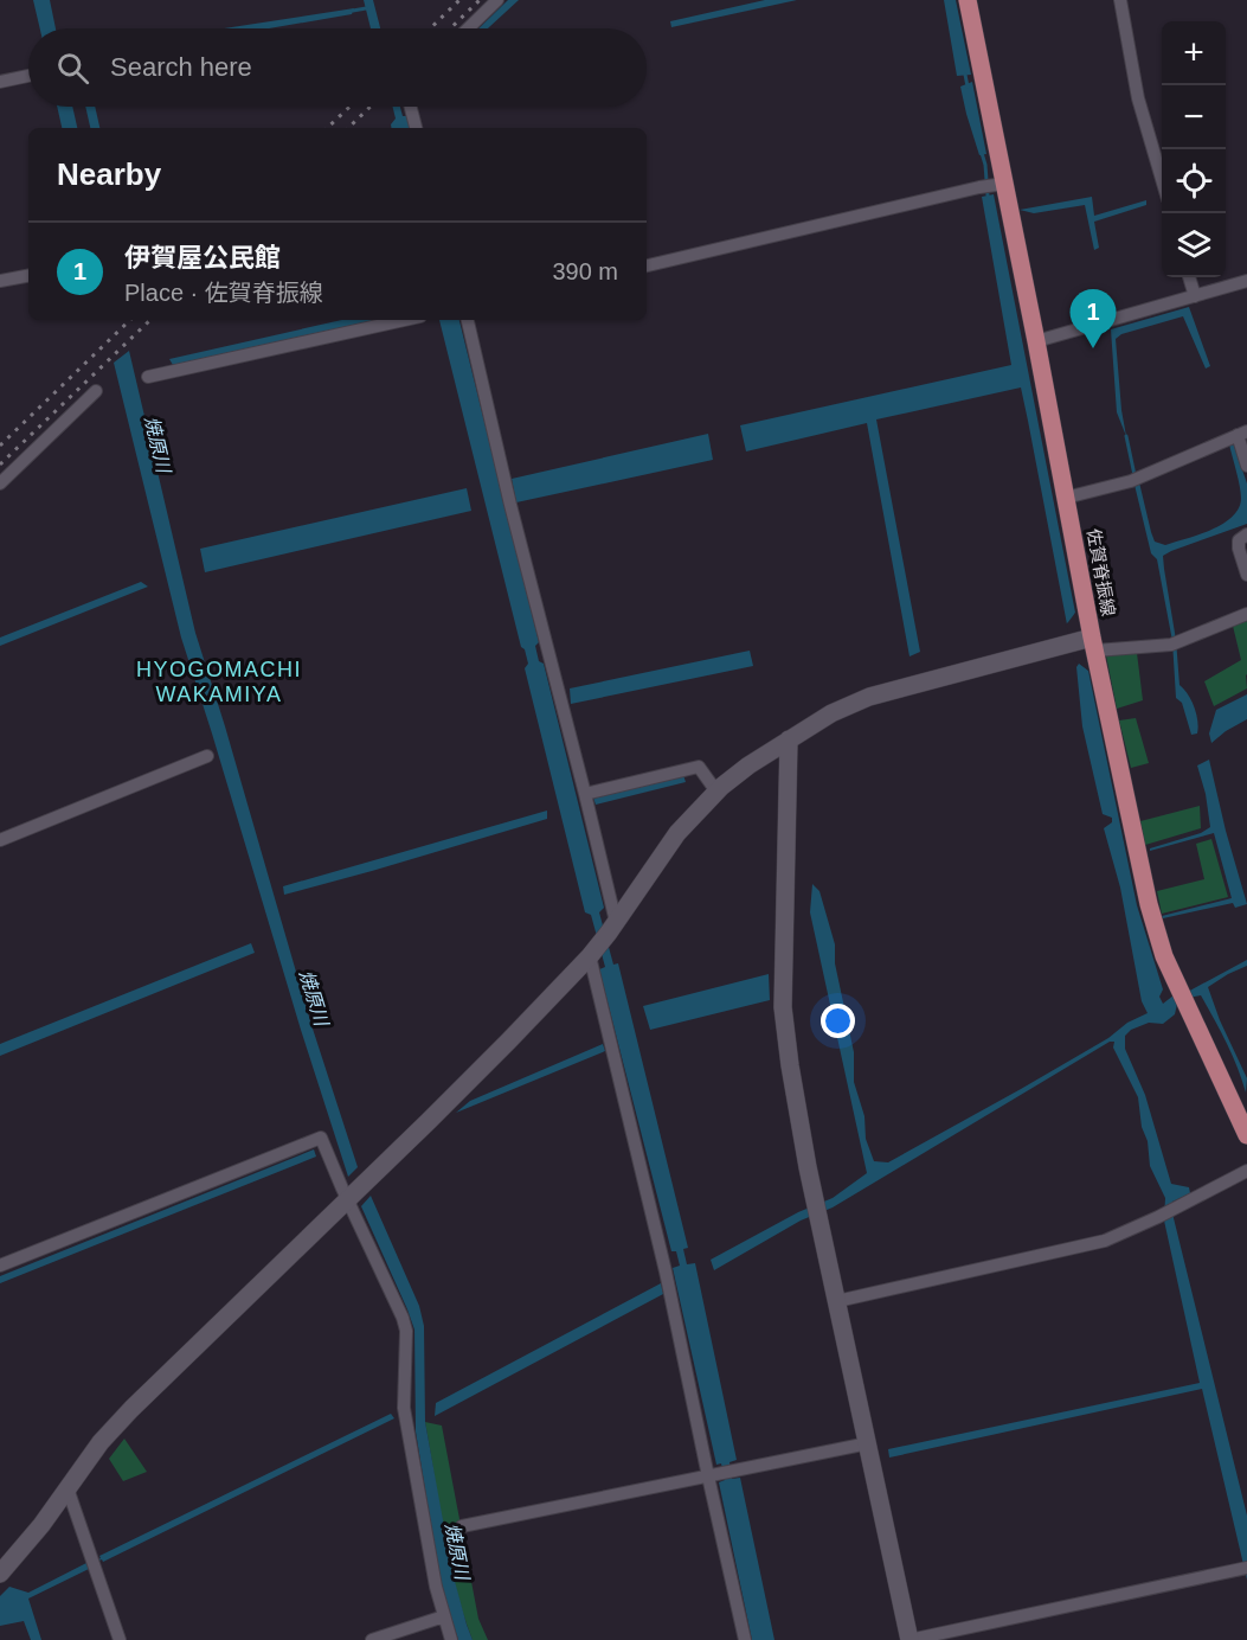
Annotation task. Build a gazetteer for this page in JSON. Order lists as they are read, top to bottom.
{
  "streets": {
    "main road": ["佐賀脊振線"]
  },
  "districts": ["HYOGOMACHI WAKAMIYA"],
  "water": ["焼原川"],
  "page": {
    "map_buttons": ["+", "−"],
    "search": "Search here",
    "heading": "Nearby",
    "list": [
      {
        "mark": "1",
        "name": "伊賀屋公民館",
        "note": "Place · 佐賀脊振線",
        "value": "390 m"
      }
    ],
    "pins": "1"
  }
}
